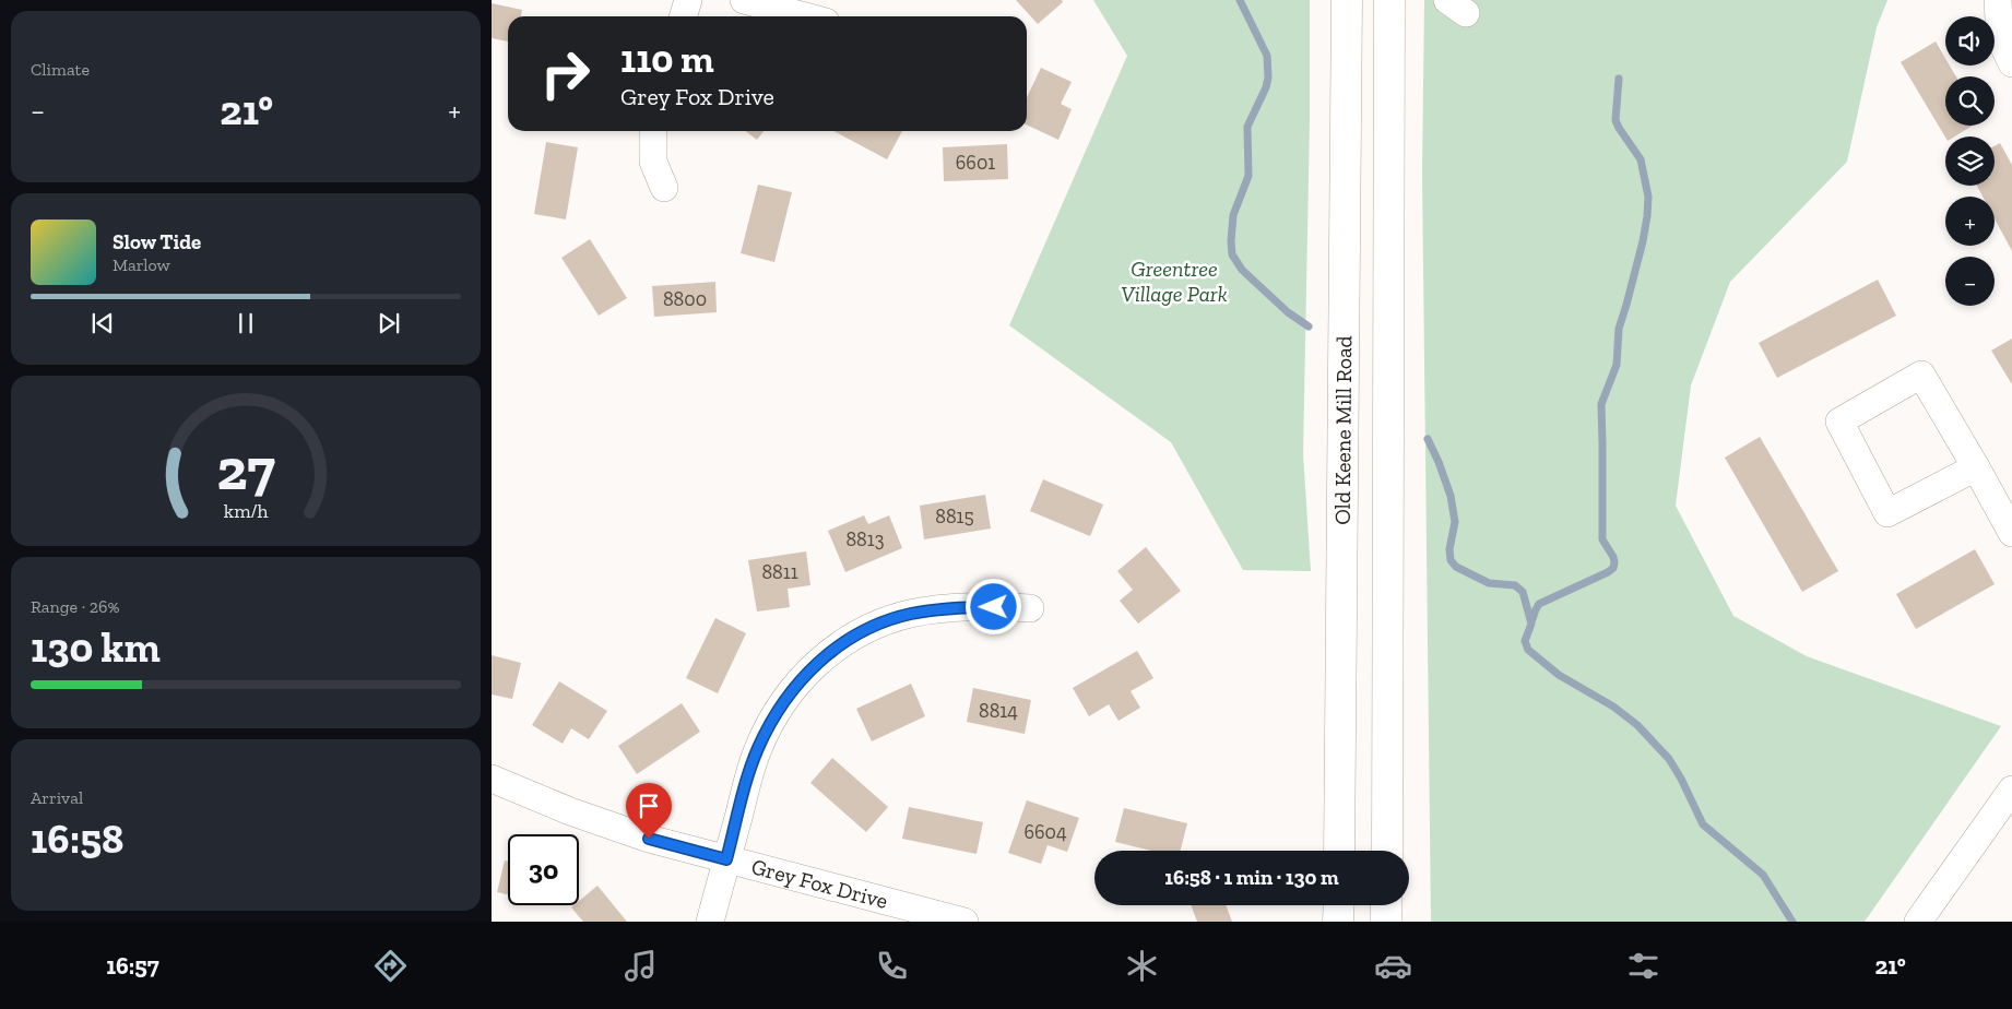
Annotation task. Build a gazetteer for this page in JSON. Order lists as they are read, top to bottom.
{
  "streets": {
    "main road": ["Old Keene Mill Road"],
    "street": ["Grey Fox Drive"]
  },
  "parks": ["Greentree Village Park"],
  "house_numbers": [
    "6601",
    "8800",
    "8815",
    "8813",
    "8811",
    "8814",
    "6604"
  ],
  "page": {
    "tile": [
      "Climate",
      ["Range · 26%", "130 km"],
      ["Arrival", "16:58"]
    ],
    "map_buttons": ["+", "−"],
    "turn": ["110 m", "Grey Fox Drive"],
    "heat": ["−", "21°", "+"],
    "song": ["Slow Tide", "Marlow"],
    "limit": "30",
    "trip": "16:58 · 1 min · 130 m",
    "tabs": ["16:57", "21°"],
    "gauge": ["27", "km/h"]
  }
}
